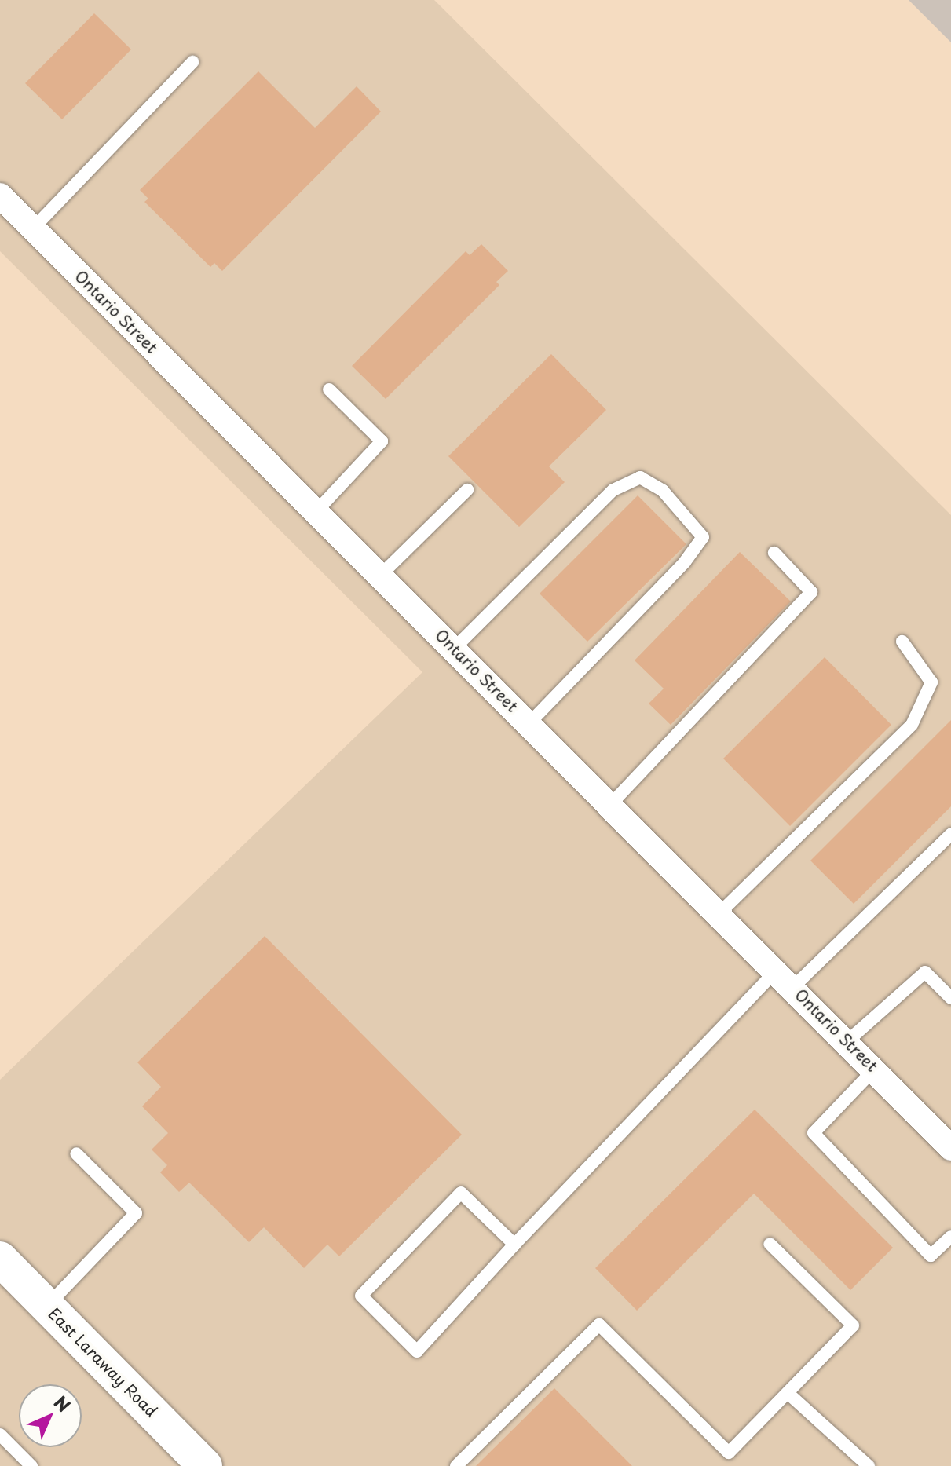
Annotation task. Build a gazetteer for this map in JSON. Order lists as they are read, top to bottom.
{
  "streets": {
    "main road": ["East Laraway Road"],
    "street": ["Ontario Street"]
  },
  "north": "top right"
}
